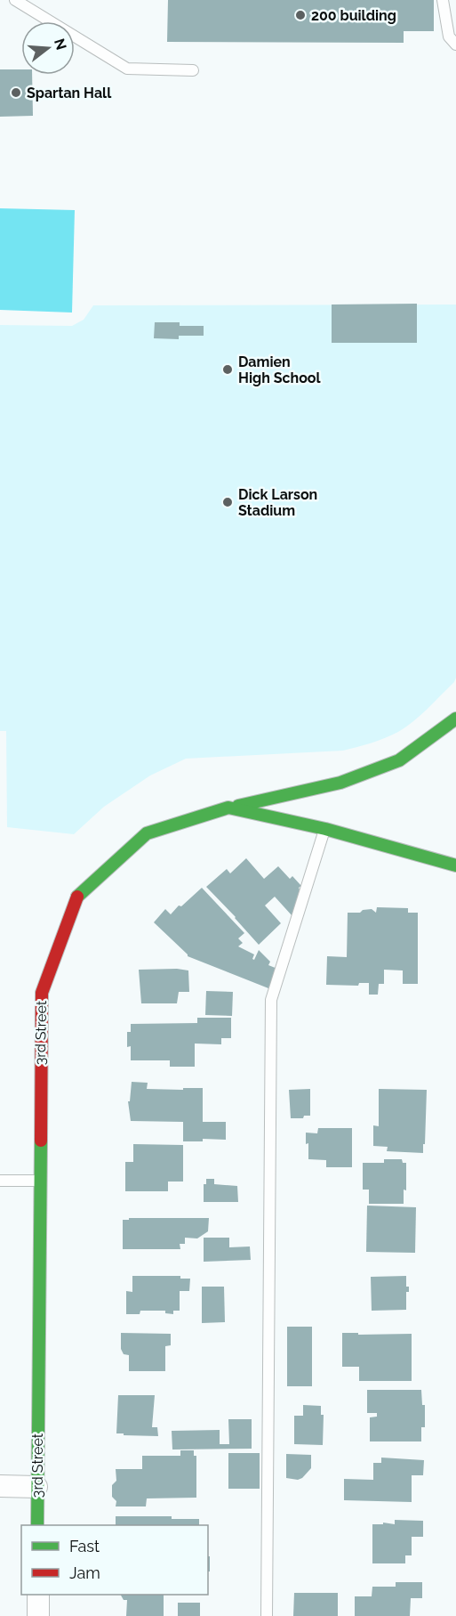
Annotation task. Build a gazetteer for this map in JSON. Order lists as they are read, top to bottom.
{
  "streets": {
    "street": ["3rd Street"]
  },
  "places": [
    "200 building",
    "Spartan Hall",
    "Damien High School",
    "Dick Larson Stadium"
  ],
  "legend": ["Fast", "Jam"],
  "north": "right"
}
